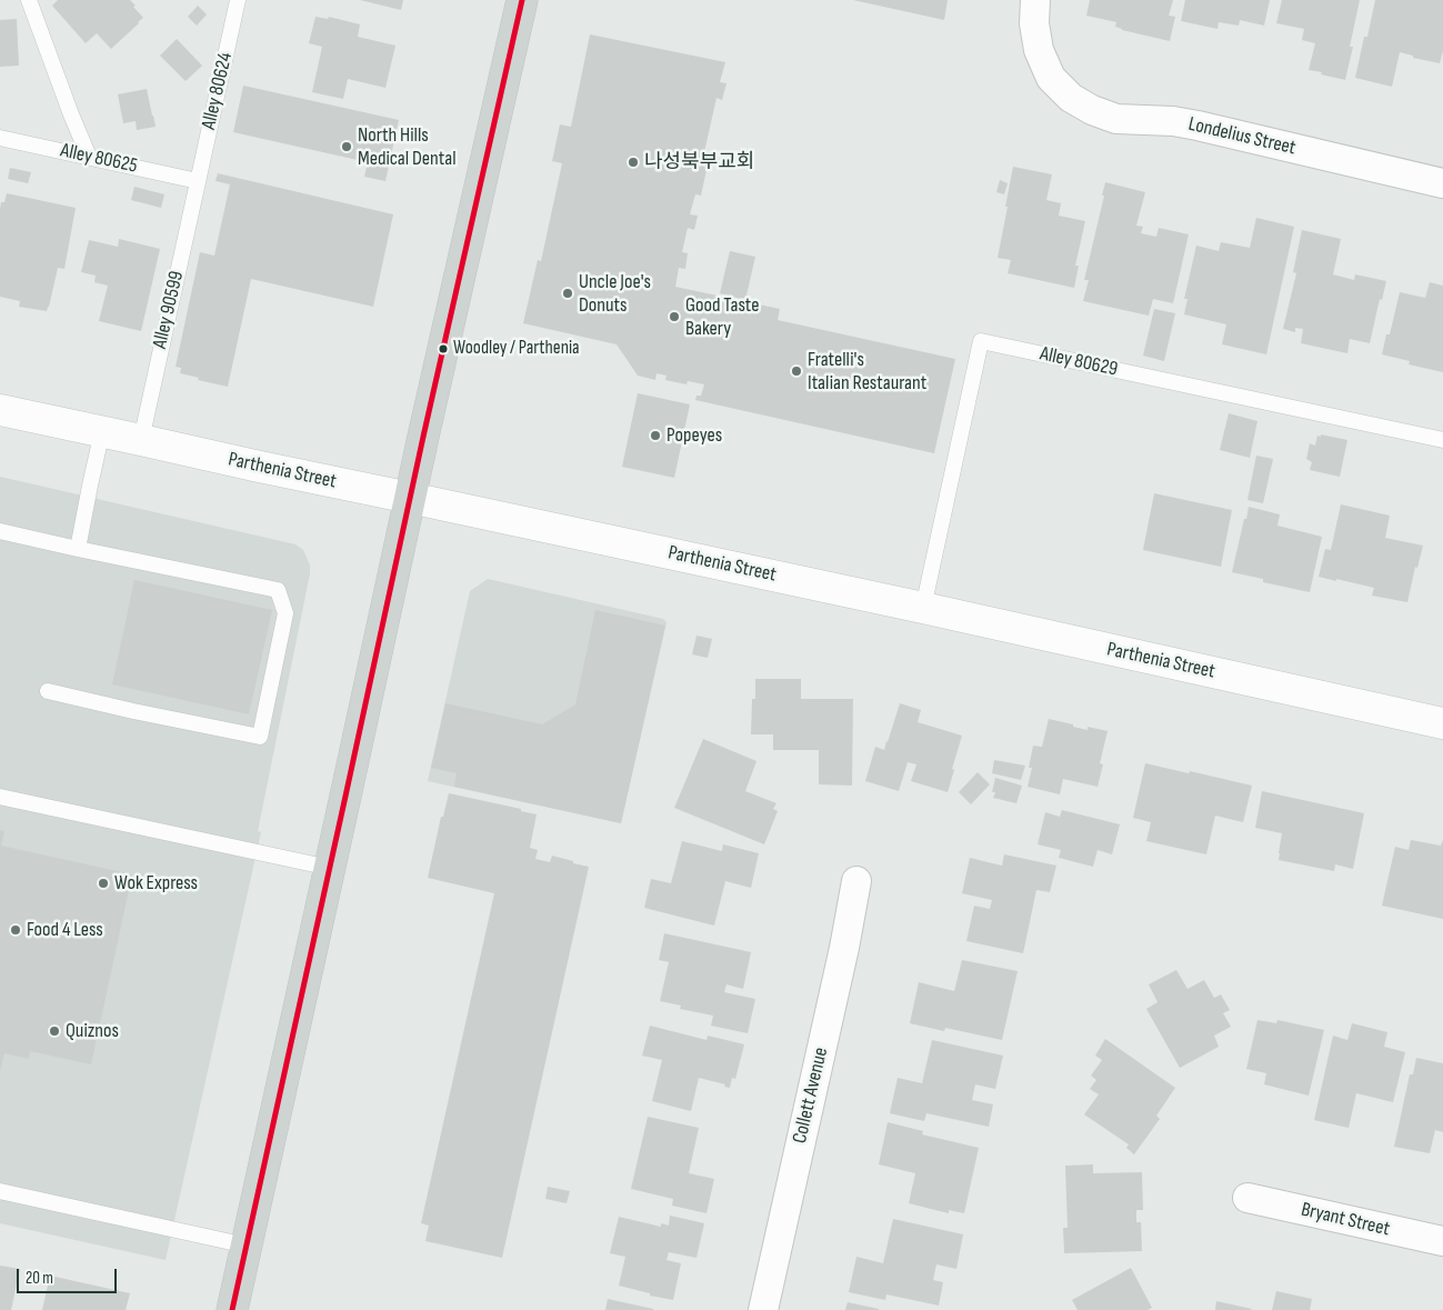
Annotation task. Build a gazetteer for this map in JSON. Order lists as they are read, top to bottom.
{
  "streets": {
    "main road": ["Parthenia Street"],
    "street": ["Londelius Street", "Collett Avenue", "Bryant Street"],
    "lane": [
      "Alley 80624",
      "Alley 80625",
      "Alley 90599",
      "Alley 80629"
    ]
  },
  "crossings": [
    ["Alley 80624", "Alley 80625"],
    ["Alley 80624", "Alley 90599"],
    ["Alley 80625", "Alley 90599"],
    ["Alley 90599", "Parthenia Street"],
    ["Alley 80629", "Parthenia Street"]
  ],
  "places": [
    "North Hills Medical Dental",
    "나성북부교회",
    "Uncle Joe's Donuts",
    "Good Taste Bakery",
    "Woodley / Parthenia",
    "Fratelli's Italian Restaurant",
    "Popeyes",
    "Wok Express",
    "Food 4 Less",
    "Quiznos"
  ],
  "scale_bar": "20 m"
}
